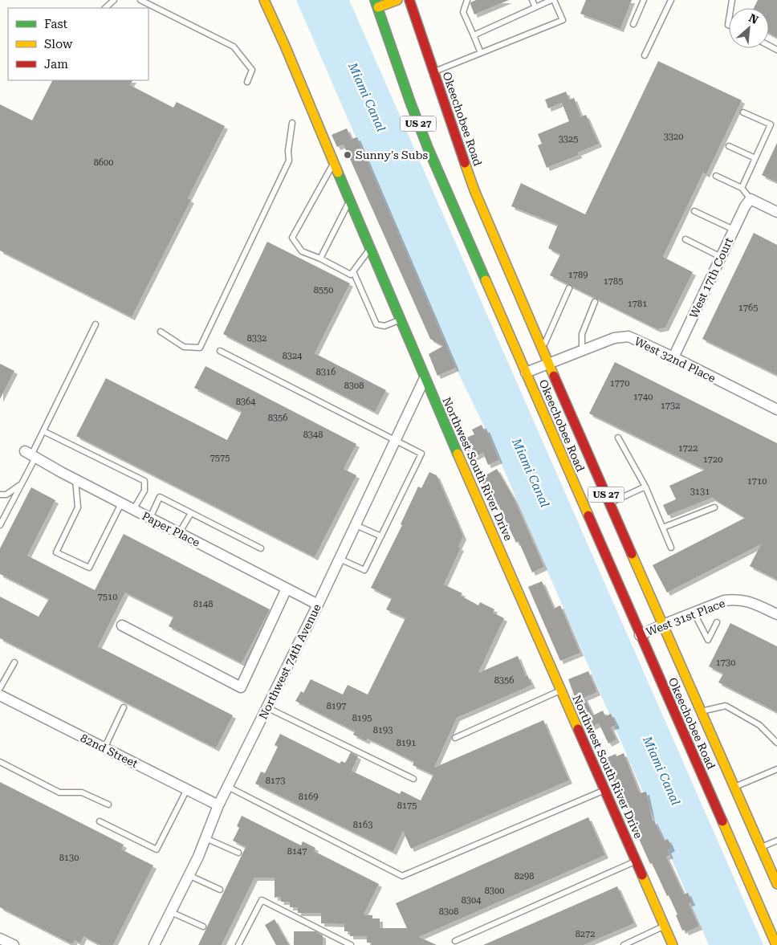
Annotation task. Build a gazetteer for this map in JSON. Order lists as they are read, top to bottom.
{
  "streets": {
    "main road": ["Okeechobee Road", "US 27", "Northwest South River Drive"],
    "street": [
      "West 17th Court",
      "West 32nd Place",
      "Paper Place",
      "West 31st Place",
      "Northwest 74th Avenue",
      "82nd Street"
    ]
  },
  "crossings": [
    ["Okeechobee Road", "West 32nd Place"],
    ["Okeechobee Road", "West 31st Place"],
    ["West 17th Court", "West 32nd Place"],
    ["Northwest South River Drive", "Northwest 74th Avenue"],
    ["Paper Place", "Northwest 74th Avenue"],
    ["Northwest 74th Avenue", "82nd Street"]
  ],
  "water": ["Miami Canal"],
  "places": ["Sunny's Subs"],
  "house_numbers": [
    "3320",
    "3325",
    "8600",
    "1789",
    "1785",
    "8550",
    "1781",
    "1765",
    "8332",
    "8324",
    "8316",
    "1770",
    "8308",
    "1740",
    "8364",
    "1732",
    "8356",
    "8348",
    "1722",
    "7575",
    "1720",
    "1710",
    "3131",
    "7510",
    "8148",
    "1730",
    "8356",
    "8197",
    "8195",
    "8193",
    "8191",
    "8173",
    "8169",
    "8175",
    "8163",
    "8147",
    "8130",
    "8298",
    "8300",
    "8304",
    "8308",
    "8272"
  ],
  "legend": ["Fast", "Slow", "Jam"],
  "north": "top right"
}
